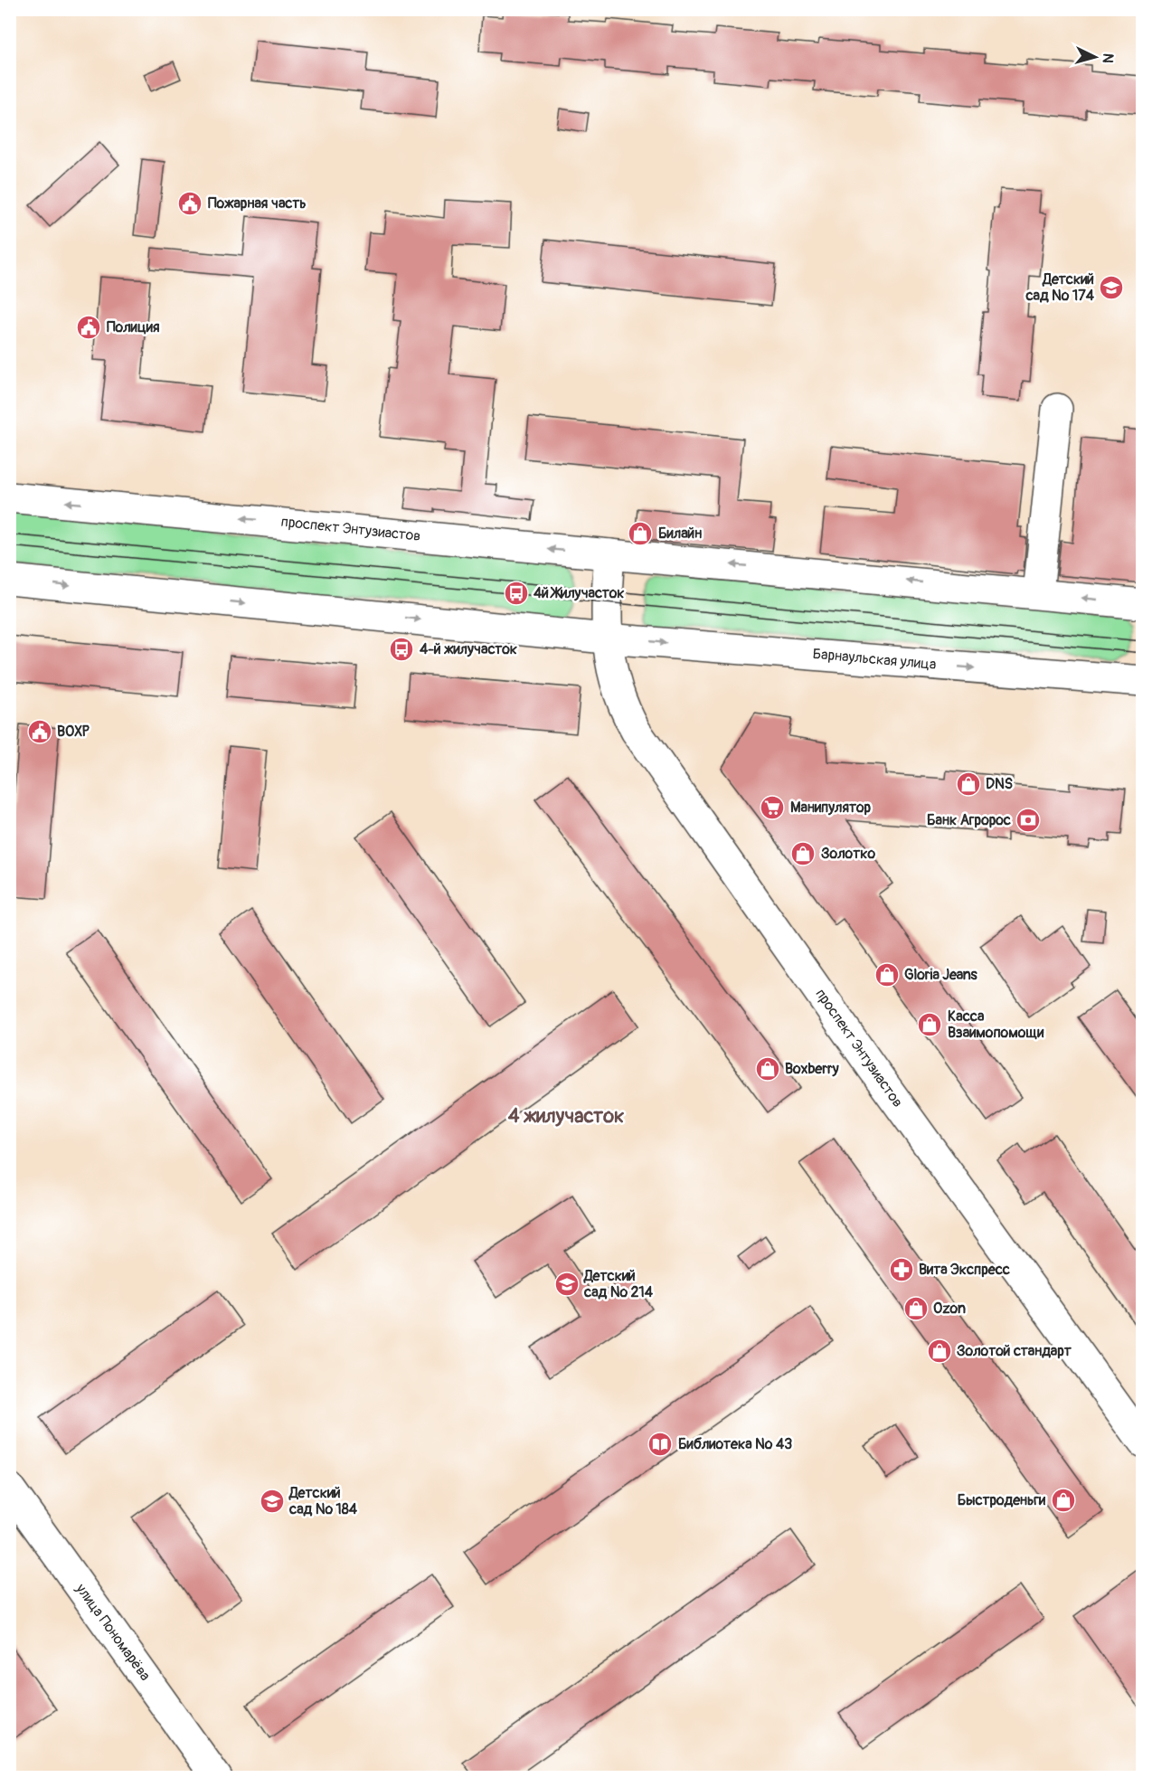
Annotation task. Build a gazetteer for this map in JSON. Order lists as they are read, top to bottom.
{
  "streets": {
    "main road": ["проспект Энтузиастов", "Барнаульская улица", "улица Пономарёва"]
  },
  "crossings": [
    ["проспект Энтузиастов", "Барнаульская улица"]
  ],
  "districts": ["4 жилучасток"],
  "places": {
    "public building": ["Пожарная часть", "Полиция", "ВОХР"],
    "school or university": ["Детский сад № 174", "Детский сад № 214", "Детский сад № 184"],
    "shop": [
      "Билайн",
      "DNS",
      "Золотко",
      "Gloria Jeans",
      "Касса Взаимопомощи",
      "Boxberry",
      "Ozon",
      "Золотой стандарт",
      "Быстроденьги"
    ],
    "bus stop": ["4й Жилучасток", "4-й жилучасток"],
    "supermarket": ["Манипулятор"],
    "bank": ["Банк Агророс"],
    "pharmacy": ["Вита Экспресс"],
    "library": ["Библиотека № 43"]
  },
  "north": "right"
}
